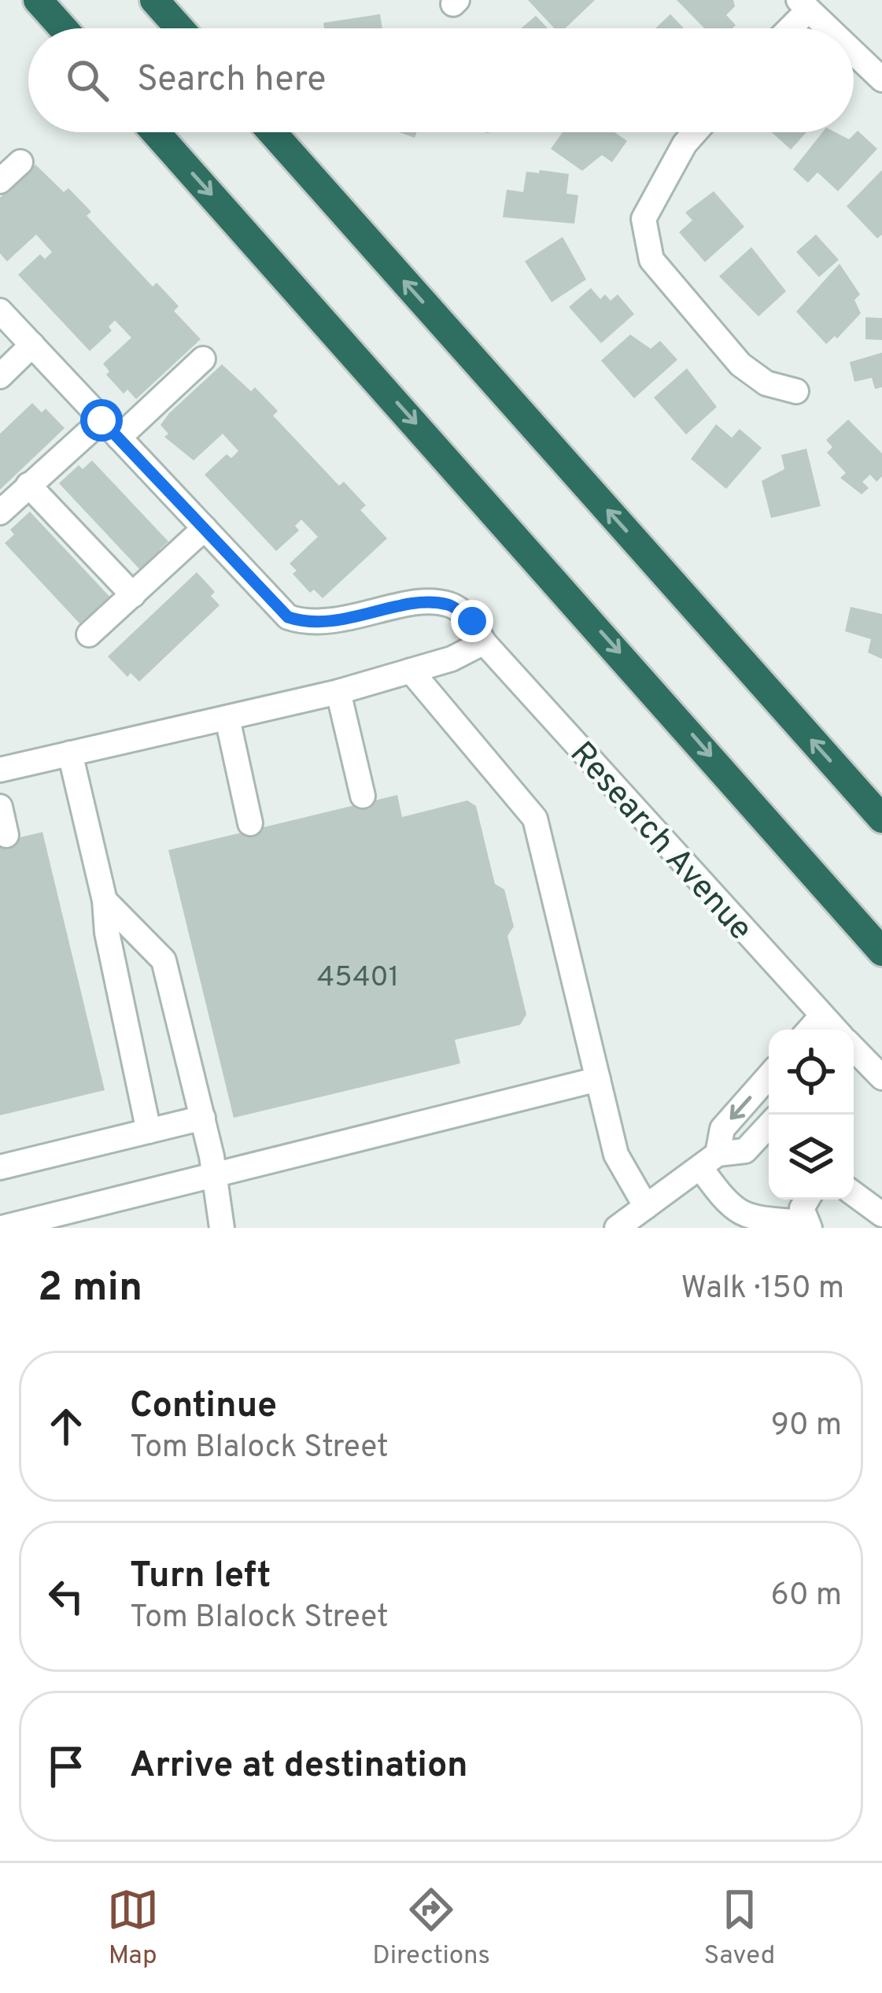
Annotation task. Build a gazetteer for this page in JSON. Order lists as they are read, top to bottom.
{
  "streets": {
    "street": ["Research Avenue"]
  },
  "house_numbers": ["45401"],
  "page": {
    "search": "Search here",
    "heading": ["2 min", "Walk · 150 m"],
    "list": [
      ["Continue", "Tom Blalock Street", "90 m"],
      ["Turn left", "Tom Blalock Street", "60 m"],
      "Arrive at destination"
    ],
    "nav": ["Map", "Directions", "Saved"]
  }
}
